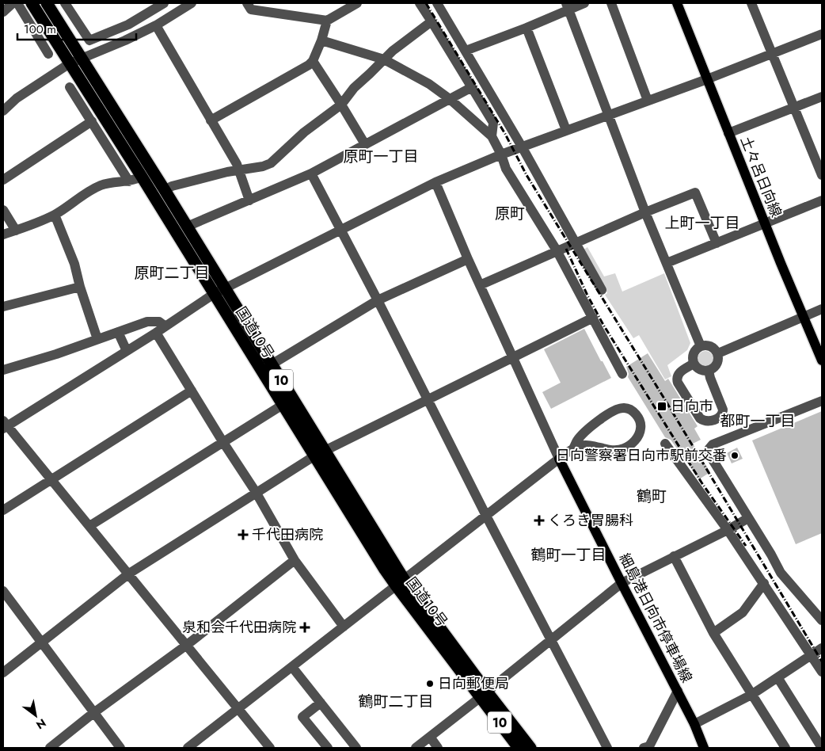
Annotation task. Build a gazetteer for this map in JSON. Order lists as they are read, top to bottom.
{
  "streets": {
    "highway": ["国道10号", "10"],
    "main road": ["土々呂日向線", "細島港日向市停車場線"]
  },
  "districts": [
    "原町一丁目",
    "原町",
    "上町一丁目",
    "原町二丁目",
    "都町一丁目",
    "鶴町",
    "鶴町一丁目",
    "鶴町二丁目"
  ],
  "places": {
    "transit": ["日向市"],
    "other": ["日向警察署日向市駅前交番", "日向郵便局"],
    "health": ["くろき胃腸科", "千代田病院", "泉和会千代田病院"]
  },
  "scale_bar": "100 m",
  "north": "bottom right"
}
